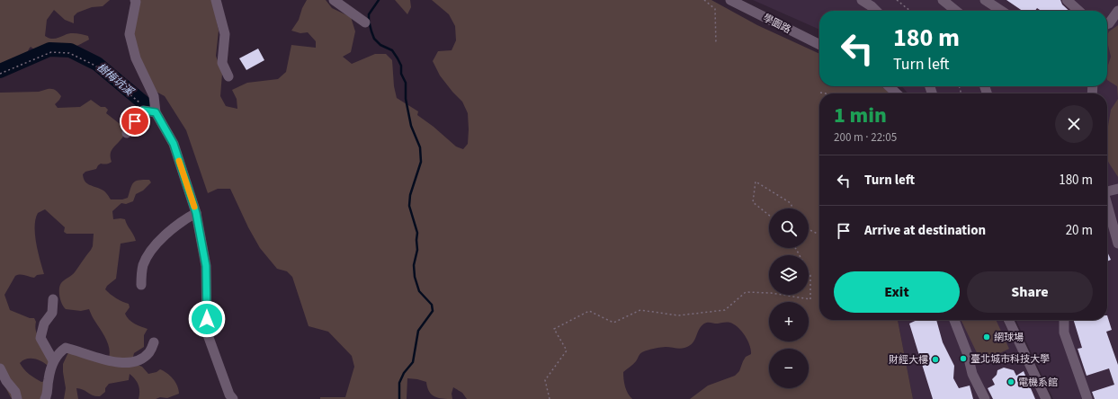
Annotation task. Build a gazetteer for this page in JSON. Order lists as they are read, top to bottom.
{
  "streets": {
    "street": ["學園路"]
  },
  "water": ["樹梅坑溪"],
  "places": [
    "網球場",
    "臺北城市科技大學",
    "財經大樓",
    "電機系館"
  ],
  "page": {
    "turn": ["180 m", "Turn left"],
    "heading": ["1 min", "200 m · 22:05"],
    "list": [
      {
        "name": "Turn left",
        "value": "180 m"
      },
      {
        "name": "Arrive at destination",
        "value": "20 m"
      }
    ],
    "map_buttons": ["+", "−"],
    "buttons": ["Exit", "Share"]
  }
}
